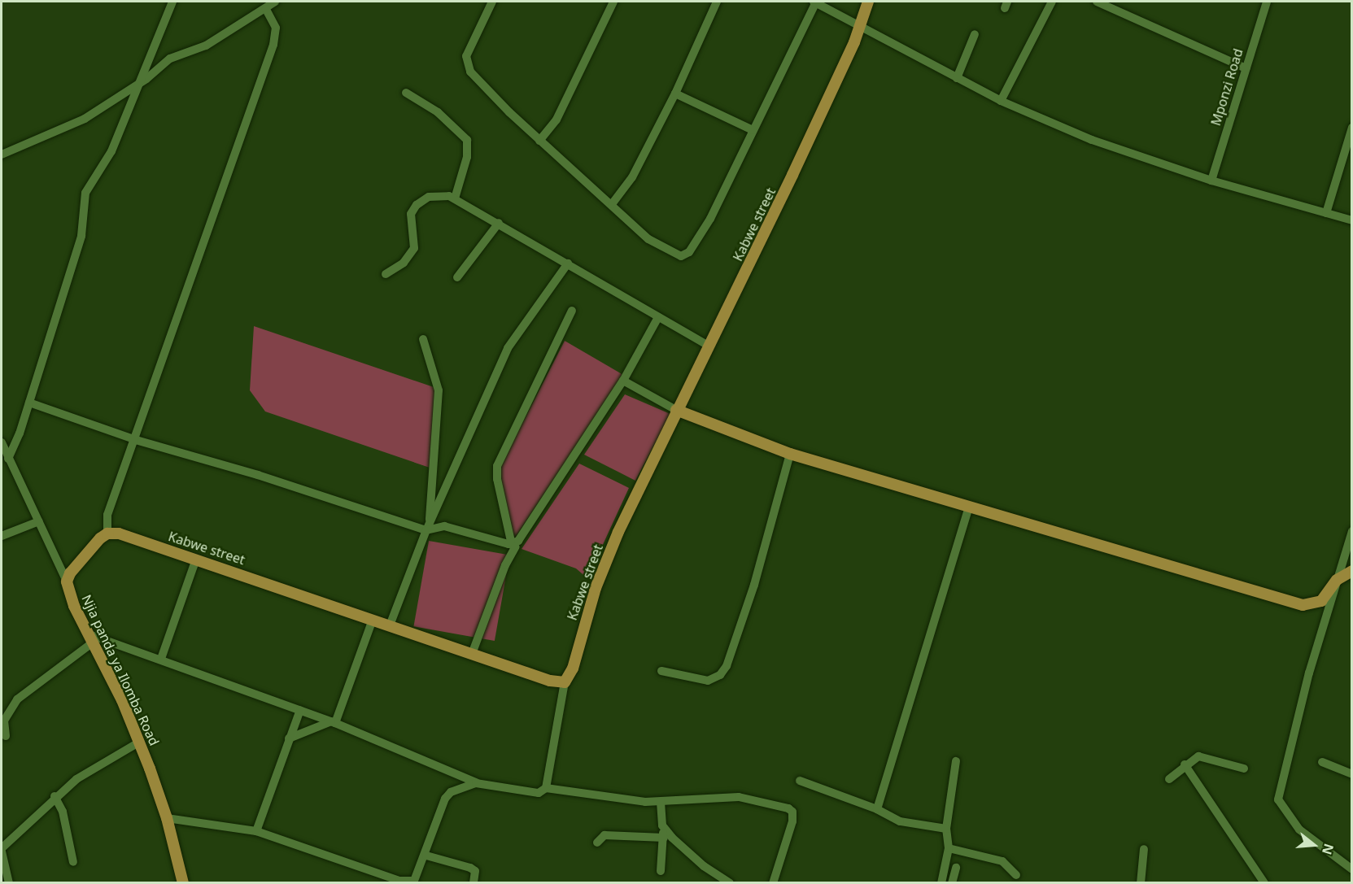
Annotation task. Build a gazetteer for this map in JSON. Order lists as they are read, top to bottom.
{
  "streets": {
    "main road": ["Kabwe street", "Njia panda ya Ilomba Road"],
    "street": ["Mponzi Road"]
  },
  "north": "right"
}
